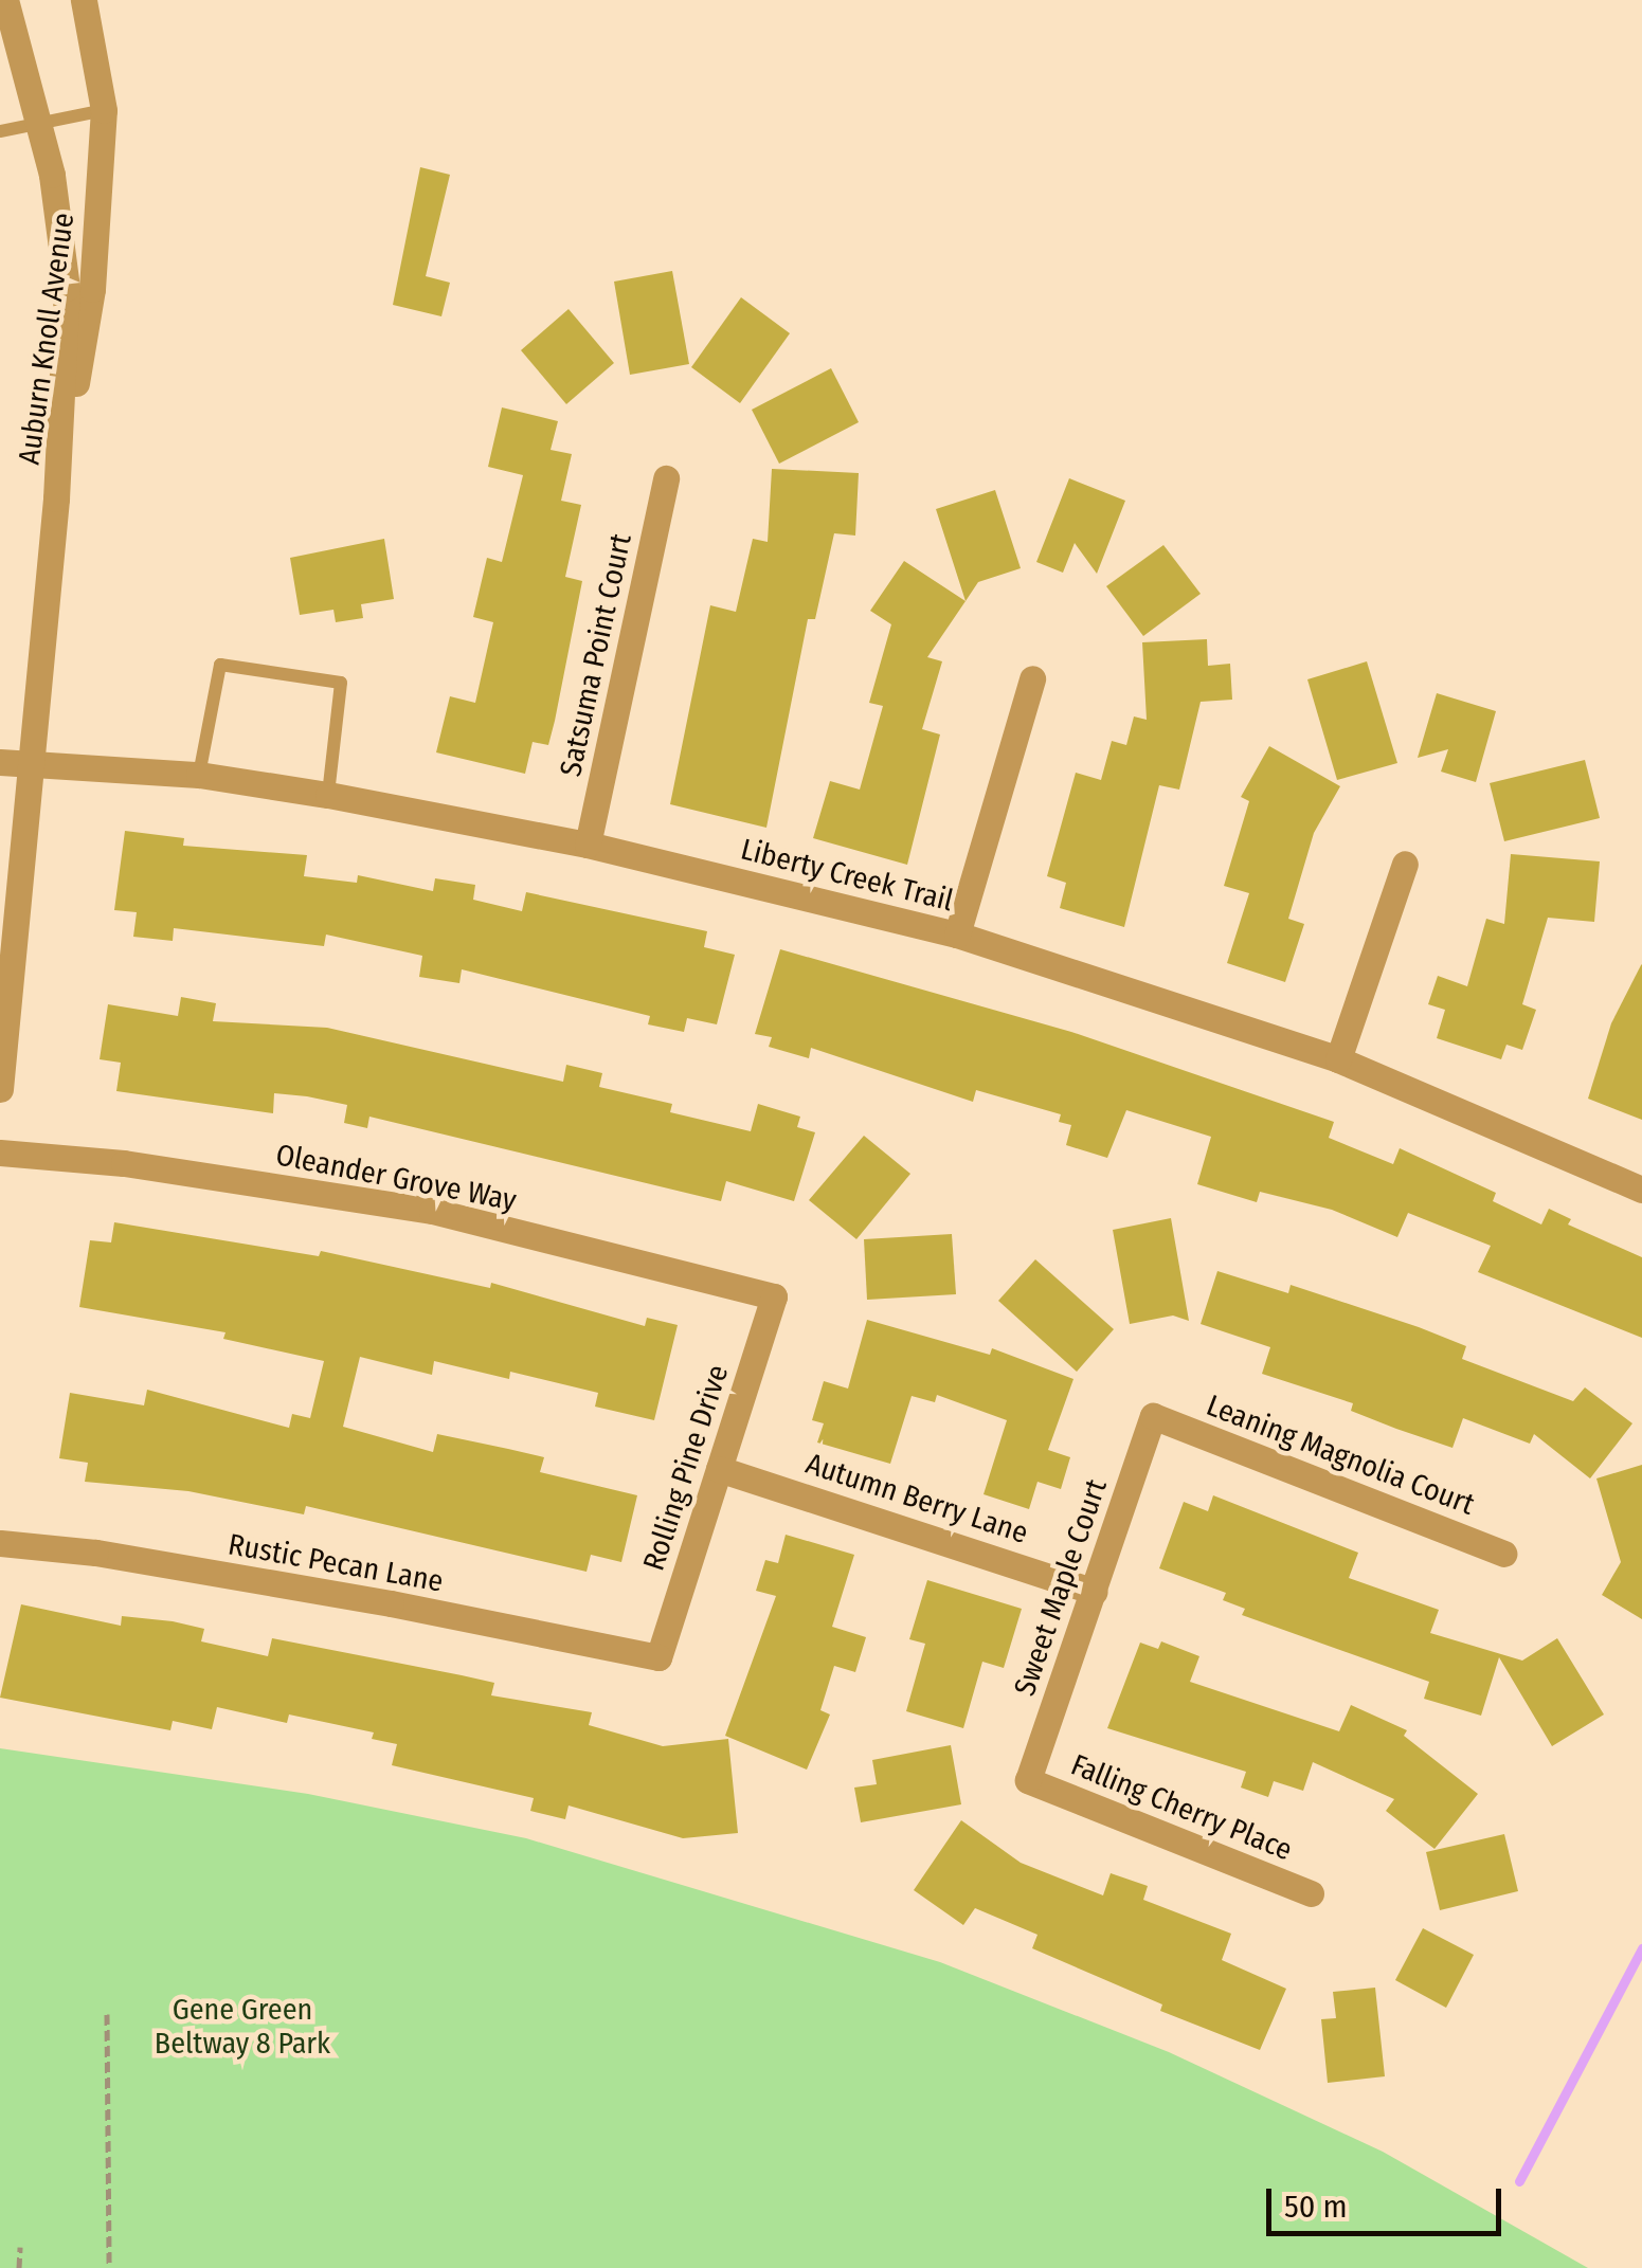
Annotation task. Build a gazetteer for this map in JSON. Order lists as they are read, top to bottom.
{
  "streets": {
    "street": [
      "Auburn Knoll Avenue",
      "Satsuma Point Court",
      "Liberty Creek Trail",
      "Oleander Grove Way",
      "Leaning Magnolia Court",
      "Rolling Pine Drive",
      "Autumn Berry Lane",
      "Rustic Pecan Lane",
      "Sweet Maple Court",
      "Falling Cherry Place"
    ]
  },
  "crossings": [
    ["Auburn Knoll Avenue", "Liberty Creek Trail"],
    ["Satsuma Point Court", "Liberty Creek Trail"],
    ["Oleander Grove Way", "Rolling Pine Drive"],
    ["Leaning Magnolia Court", "Sweet Maple Court"],
    ["Rolling Pine Drive", "Autumn Berry Lane"],
    ["Rolling Pine Drive", "Rustic Pecan Lane"],
    ["Autumn Berry Lane", "Sweet Maple Court"],
    ["Sweet Maple Court", "Falling Cherry Place"]
  ],
  "parks": ["Gene Green Beltway 8 Park"],
  "scale_bar": "50 m"
}
